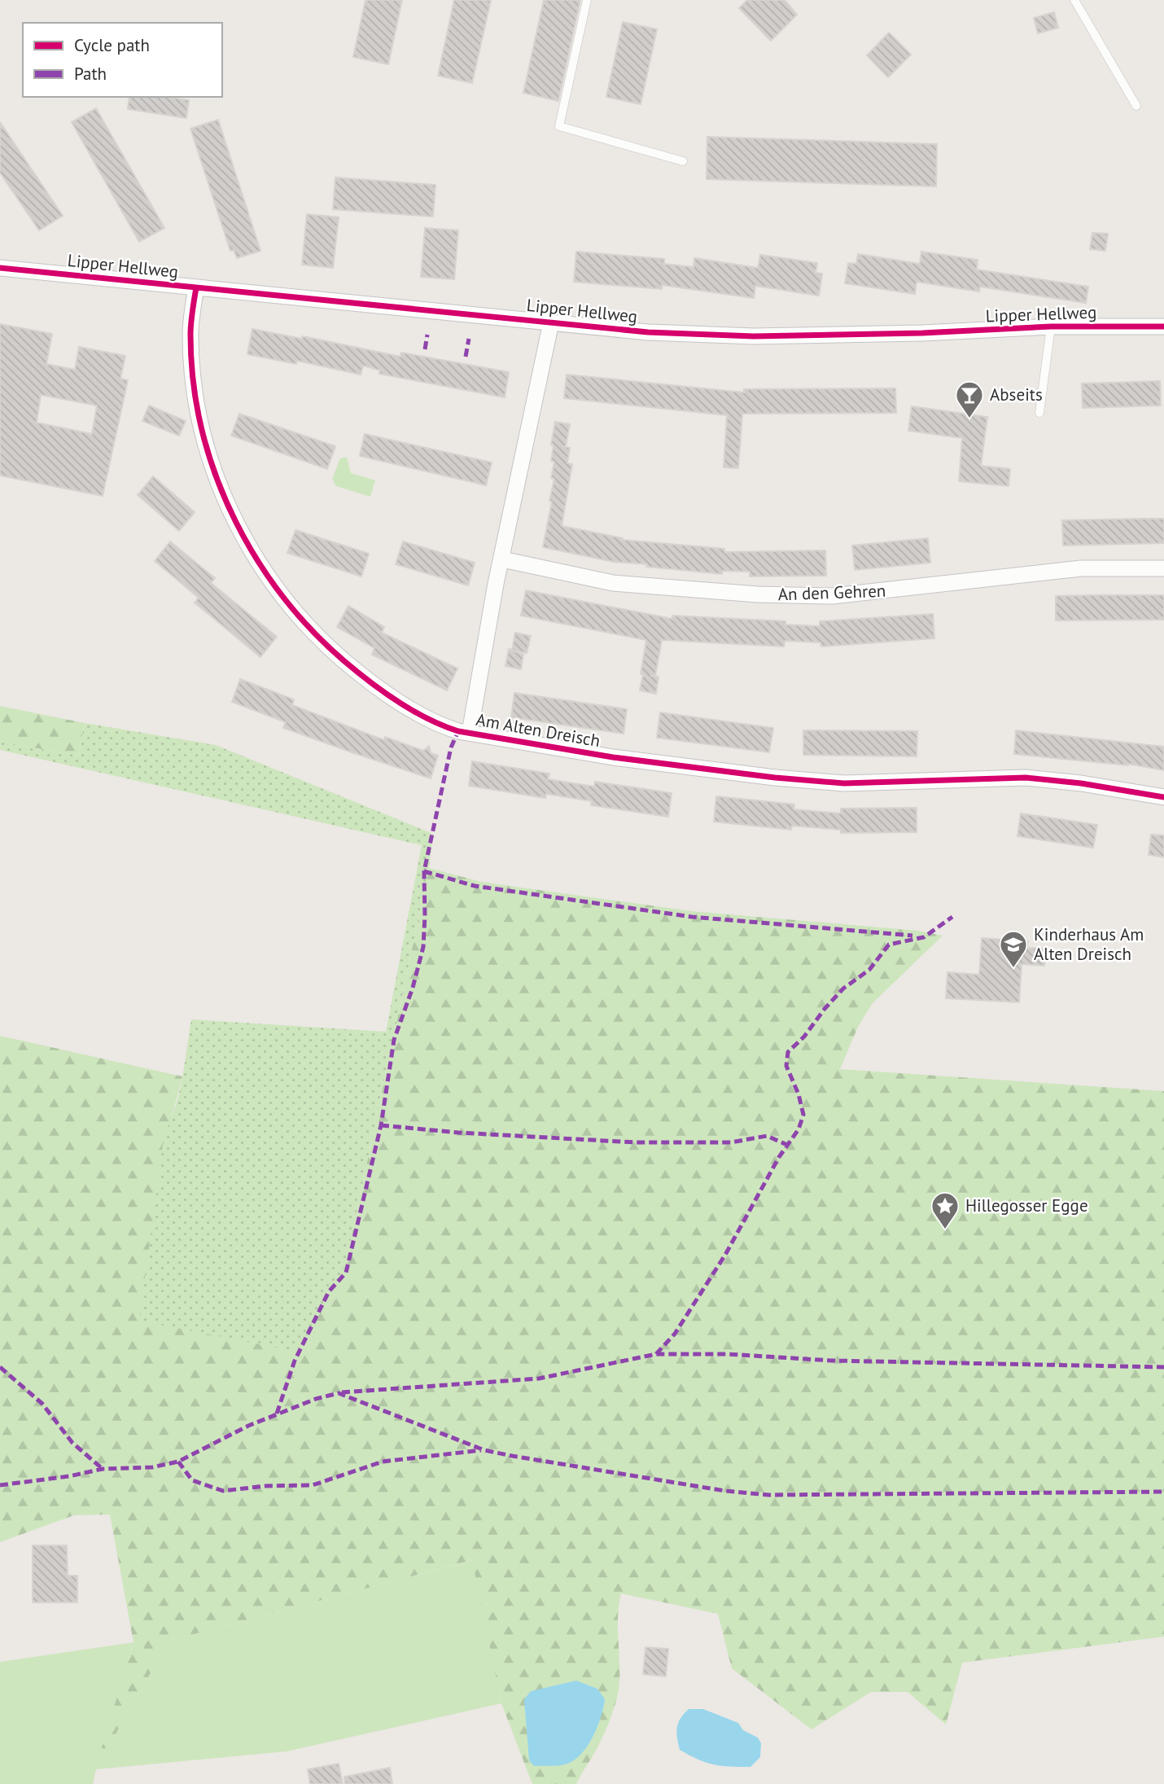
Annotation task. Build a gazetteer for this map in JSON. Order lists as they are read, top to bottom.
{
  "streets": {
    "street": ["Lipper Hellweg", "An den Gehren", "Am Alten Dreisch"]
  },
  "crossings": [
    ["Lipper Hellweg", "Am Alten Dreisch"],
    ["An den Gehren", "Am Alten Dreisch"]
  ],
  "places": {
    "bar": ["Abseits"],
    "school or university": ["Kinderhaus Am Alten Dreisch"],
    "place": ["Hillegosser Egge"]
  },
  "legend": ["Cycle path", "Path"]
}
